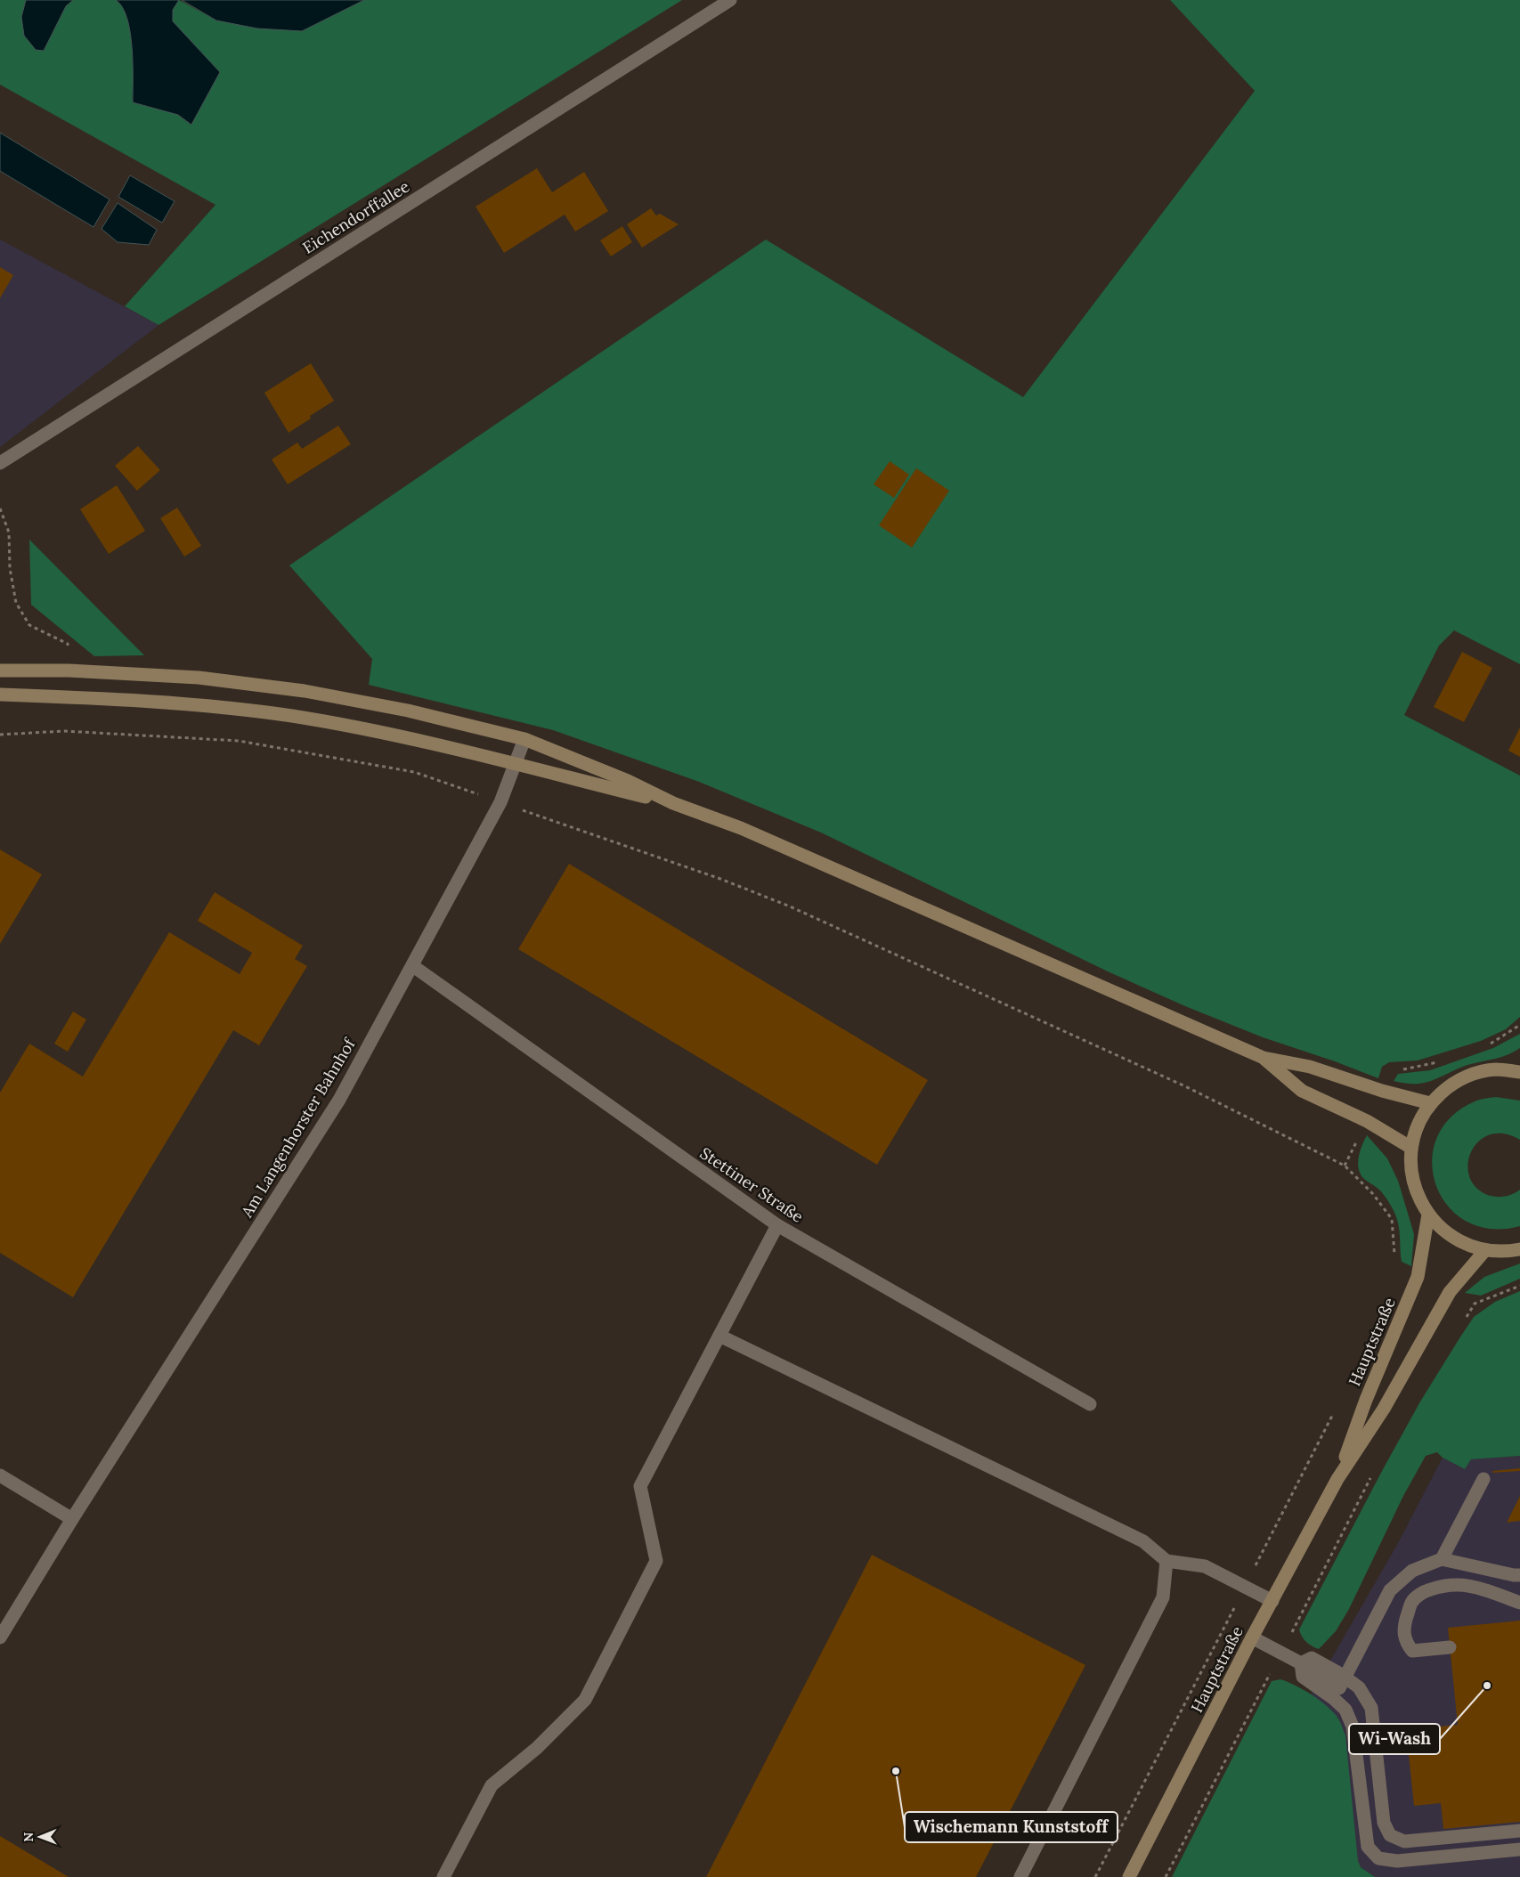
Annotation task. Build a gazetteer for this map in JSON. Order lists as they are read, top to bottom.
{
  "streets": {
    "street": [
      "Eichendorffallee",
      "Am Langenhorster Bahnhof",
      "Stettiner Straße",
      "Hauptstraße"
    ]
  },
  "crossings": [
    ["Am Langenhorster Bahnhof", "Stettiner Straße"]
  ],
  "places": ["Wi-Wash", "Wischemann Kunststoff"],
  "north": "left"
}
